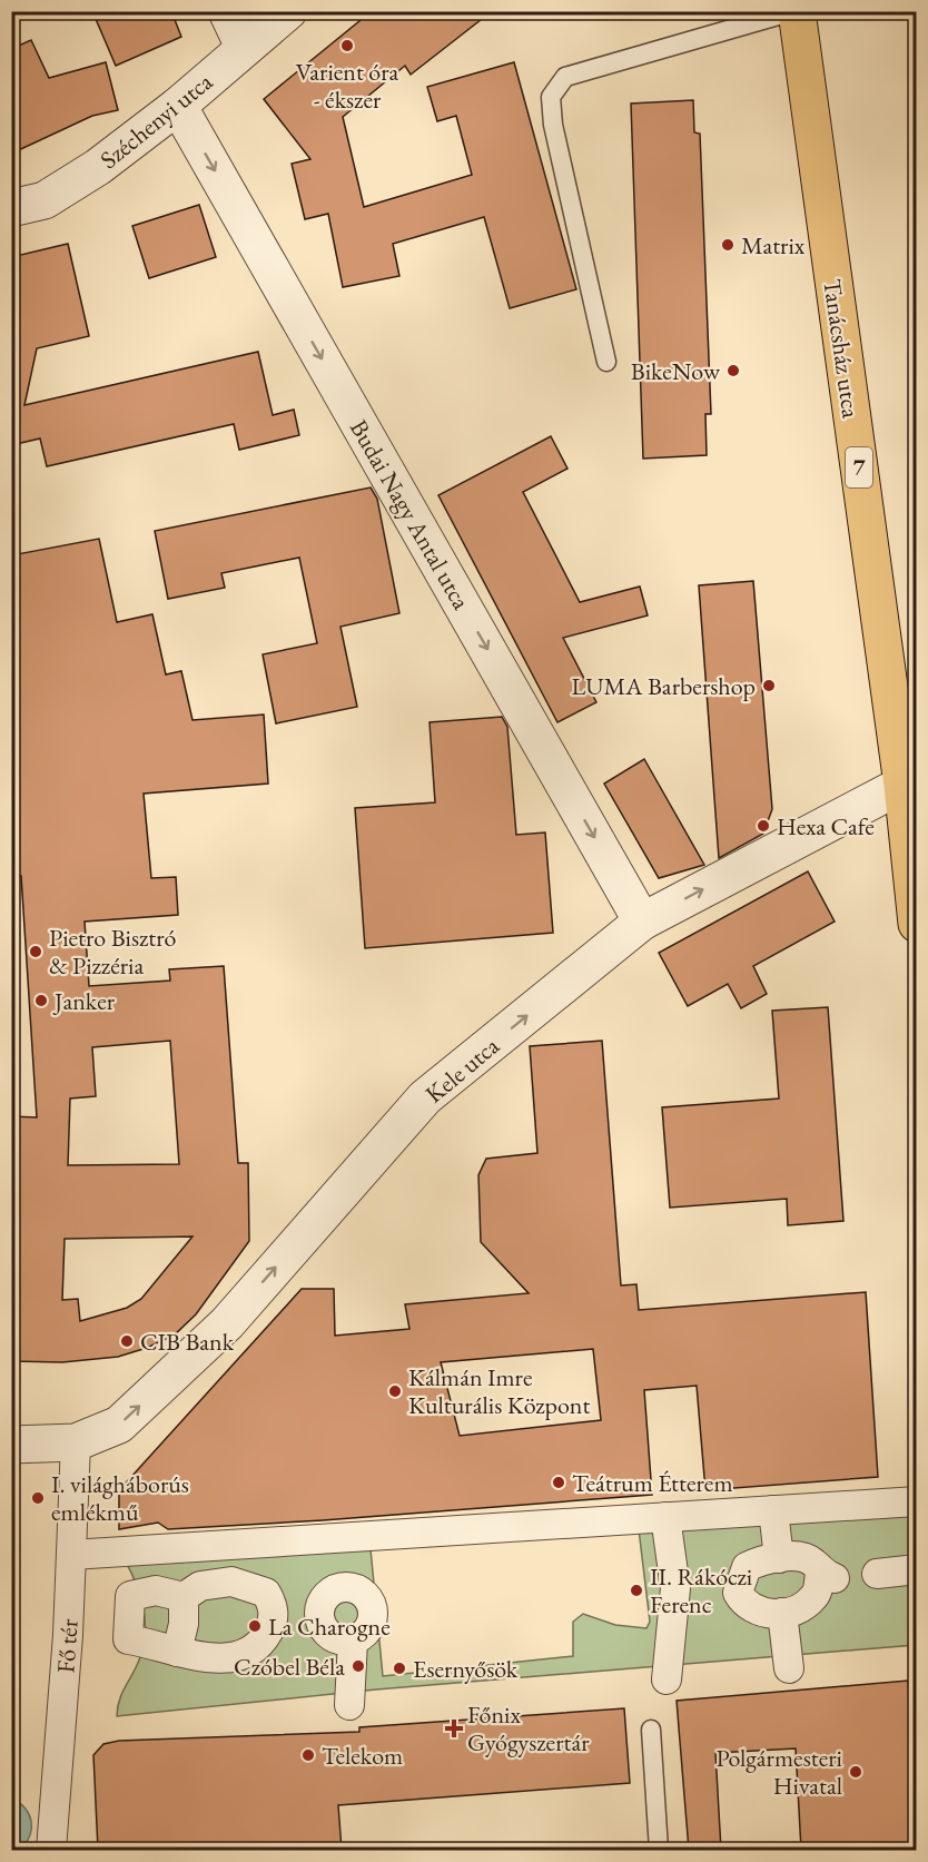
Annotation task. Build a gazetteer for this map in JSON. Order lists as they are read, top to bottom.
{
  "streets": {
    "main road": ["Tanácsház utca", "7"],
    "street": [
      "Széchenyi utca",
      "Budai Nagy Antal utca",
      "Kele utca",
      "Fő tér"
    ]
  },
  "crossings": [
    ["Széchenyi utca", "Budai Nagy Antal utca"],
    ["Tanácsház utca", "Kele utca"],
    ["Budai Nagy Antal utca", "Kele utca"],
    ["Kele utca", "Fő tér"]
  ],
  "one_way": ["Budai Nagy Antal utca", "Kele utca"],
  "places": {
    "other": [
      "Varient óra - ékszer",
      "Matrix",
      "BikeNow",
      "LUMA Barbershop",
      "Hexa Cafe",
      "Pietro Bisztró & Pizzéria",
      "Janker",
      "CIB Bank",
      "Kálmán Imre Kulturális Központ",
      "Teátrum Étterem",
      "I. világháborús emlékmű",
      "II. Rákóczi Ferenc",
      "La Charogne",
      "Czóbel Béla",
      "Esernyősök",
      "Telekom",
      "Polgármesteri Hivatal"
    ],
    "health": ["Főnix Gyógyszertár"]
  }
}
